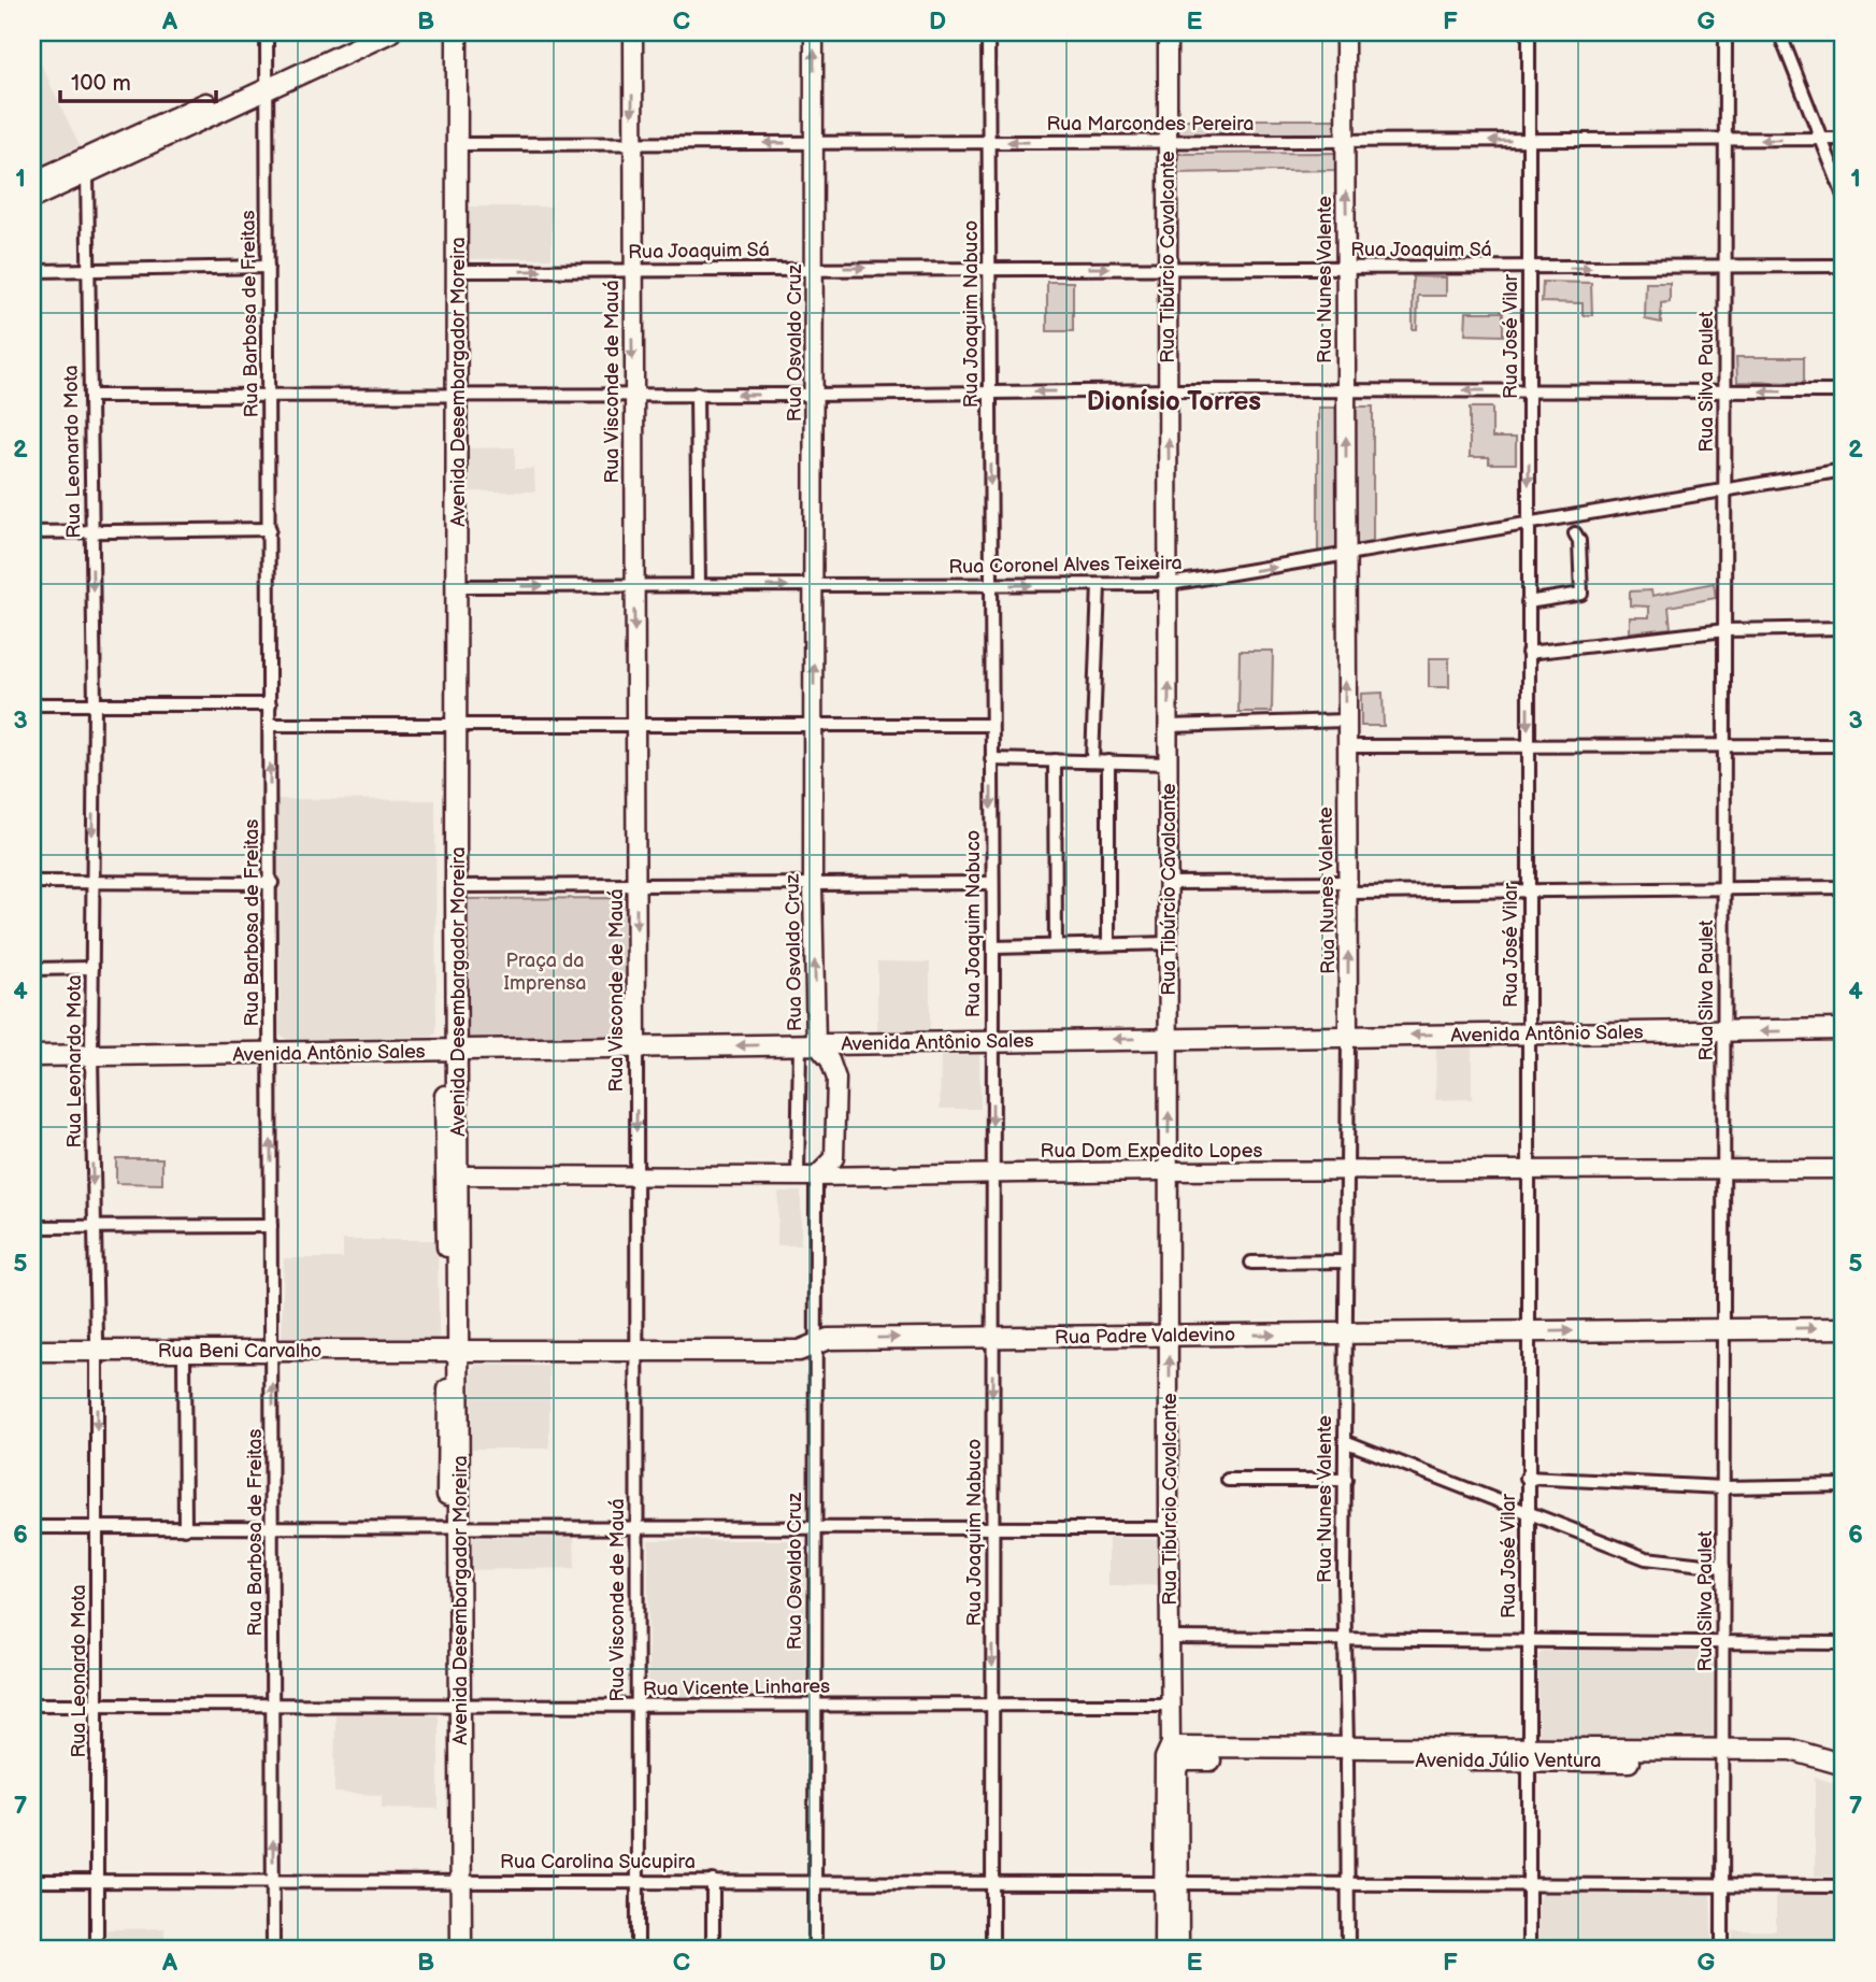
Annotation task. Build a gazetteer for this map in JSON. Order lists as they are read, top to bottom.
{
  "streets": {
    "main road": [
      "Rua Tibúrcio Cavalcante",
      "Avenida Desembargador Moreira",
      "Avenida Antônio Sales",
      "Rua Padre Valdevino",
      "Rua Beni Carvalho",
      "Avenida Júlio Ventura"
    ],
    "street": [
      "Rua Marcondes Pereira",
      "Rua Joaquim Sá",
      "Rua Nunes Valente",
      "Rua Barbosa de Freitas",
      "Rua Joaquim Nabuco",
      "Rua José Vilar",
      "Rua Osvaldo Cruz",
      "Rua Visconde de Mauá",
      "Rua Silva Paulet",
      "Rua Leonardo Mota",
      "Rua Coronel Alves Teixeira",
      "Rua Dom Expedito Lopes",
      "Rua Vicente Linhares",
      "Rua Carolina Sucupira"
    ]
  },
  "crossings": [
    ["Rua Marcondes Pereira", "Rua Tibúrcio Cavalcante"],
    ["Rua Marcondes Pereira", "Rua Nunes Valente"],
    ["Rua Marcondes Pereira", "Rua Joaquim Nabuco"],
    ["Rua Marcondes Pereira", "Rua José Vilar"],
    ["Rua Marcondes Pereira", "Rua Osvaldo Cruz"],
    ["Rua Marcondes Pereira", "Avenida Desembargador Moreira"],
    ["Rua Marcondes Pereira", "Rua Visconde de Mauá"],
    ["Rua Marcondes Pereira", "Rua Silva Paulet"],
    ["Rua Joaquim Sá", "Rua Tibúrcio Cavalcante"],
    ["Rua Joaquim Sá", "Rua Nunes Valente"],
    ["Rua Joaquim Sá", "Rua Joaquim Nabuco"],
    ["Rua Joaquim Sá", "Rua José Vilar"],
    ["Rua Joaquim Sá", "Rua Osvaldo Cruz"],
    ["Rua Joaquim Sá", "Avenida Desembargador Moreira"],
    ["Rua Joaquim Sá", "Rua Visconde de Mauá"],
    ["Rua Joaquim Sá", "Rua Silva Paulet"],
    ["Rua Tibúrcio Cavalcante", "Rua Coronel Alves Teixeira"],
    ["Rua Tibúrcio Cavalcante", "Avenida Antônio Sales"],
    ["Rua Tibúrcio Cavalcante", "Rua Dom Expedito Lopes"],
    ["Rua Tibúrcio Cavalcante", "Rua Padre Valdevino"],
    ["Rua Tibúrcio Cavalcante", "Rua Vicente Linhares"],
    ["Rua Tibúrcio Cavalcante", "Avenida Júlio Ventura"],
    ["Rua Tibúrcio Cavalcante", "Rua Carolina Sucupira"],
    ["Rua Nunes Valente", "Rua Coronel Alves Teixeira"],
    ["Rua Nunes Valente", "Avenida Antônio Sales"],
    ["Rua Nunes Valente", "Rua Dom Expedito Lopes"],
    ["Rua Nunes Valente", "Rua Padre Valdevino"],
    ["Rua Nunes Valente", "Avenida Júlio Ventura"],
    ["Rua Nunes Valente", "Rua Carolina Sucupira"],
    ["Rua Barbosa de Freitas", "Avenida Antônio Sales"],
    ["Rua Barbosa de Freitas", "Rua Beni Carvalho"],
    ["Rua Barbosa de Freitas", "Rua Vicente Linhares"],
    ["Rua Barbosa de Freitas", "Rua Carolina Sucupira"],
    ["Rua Joaquim Nabuco", "Rua Coronel Alves Teixeira"],
    ["Rua Joaquim Nabuco", "Avenida Antônio Sales"],
    ["Rua Joaquim Nabuco", "Rua Dom Expedito Lopes"],
    ["Rua Joaquim Nabuco", "Rua Padre Valdevino"],
    ["Rua Joaquim Nabuco", "Rua Vicente Linhares"],
    ["Rua Joaquim Nabuco", "Rua Carolina Sucupira"],
    ["Rua José Vilar", "Rua Coronel Alves Teixeira"],
    ["Rua José Vilar", "Avenida Antônio Sales"],
    ["Rua José Vilar", "Rua Dom Expedito Lopes"],
    ["Rua José Vilar", "Rua Padre Valdevino"],
    ["Rua José Vilar", "Avenida Júlio Ventura"],
    ["Rua José Vilar", "Rua Carolina Sucupira"],
    ["Rua Osvaldo Cruz", "Rua Coronel Alves Teixeira"],
    ["Rua Osvaldo Cruz", "Avenida Antônio Sales"],
    ["Rua Osvaldo Cruz", "Rua Dom Expedito Lopes"],
    ["Rua Osvaldo Cruz", "Rua Padre Valdevino"],
    ["Rua Osvaldo Cruz", "Rua Vicente Linhares"],
    ["Rua Osvaldo Cruz", "Rua Carolina Sucupira"],
    ["Avenida Desembargador Moreira", "Rua Coronel Alves Teixeira"],
    ["Avenida Desembargador Moreira", "Avenida Antônio Sales"],
    ["Avenida Desembargador Moreira", "Rua Dom Expedito Lopes"],
    ["Avenida Desembargador Moreira", "Rua Padre Valdevino"],
    ["Avenida Desembargador Moreira", "Rua Beni Carvalho"],
    ["Avenida Desembargador Moreira", "Rua Vicente Linhares"],
    ["Avenida Desembargador Moreira", "Rua Carolina Sucupira"],
    ["Rua Visconde de Mauá", "Rua Coronel Alves Teixeira"],
    ["Rua Visconde de Mauá", "Avenida Antônio Sales"],
    ["Rua Visconde de Mauá", "Rua Dom Expedito Lopes"],
    ["Rua Visconde de Mauá", "Rua Padre Valdevino"],
    ["Rua Visconde de Mauá", "Rua Vicente Linhares"],
    ["Rua Visconde de Mauá", "Rua Carolina Sucupira"],
    ["Rua Silva Paulet", "Rua Coronel Alves Teixeira"],
    ["Rua Silva Paulet", "Avenida Antônio Sales"],
    ["Rua Silva Paulet", "Rua Dom Expedito Lopes"],
    ["Rua Silva Paulet", "Rua Padre Valdevino"],
    ["Rua Silva Paulet", "Avenida Júlio Ventura"],
    ["Rua Silva Paulet", "Rua Carolina Sucupira"],
    ["Rua Leonardo Mota", "Avenida Antônio Sales"],
    ["Rua Leonardo Mota", "Rua Beni Carvalho"],
    ["Rua Leonardo Mota", "Rua Vicente Linhares"],
    ["Rua Leonardo Mota", "Rua Carolina Sucupira"],
    ["Rua Padre Valdevino", "Rua Beni Carvalho"]
  ],
  "one_way": [
    "Rua Marcondes Pereira",
    "Rua Joaquim Sá",
    "Rua Barbosa de Freitas",
    "Rua Joaquim Nabuco",
    "Rua Leonardo Mota",
    "Rua Coronel Alves Teixeira",
    "Avenida Antônio Sales",
    "Rua Padre Valdevino"
  ],
  "districts": ["Dionísio Torres"],
  "parks": ["Praça da Imprensa"],
  "scale_bar": "100 m",
  "grid": {
    "columns": [
      "A",
      "B",
      "C",
      "D",
      "E",
      "F",
      "G"
    ],
    "rows": [
      "1",
      "2",
      "3",
      "4",
      "5",
      "6",
      "7"
    ]
  }
}
